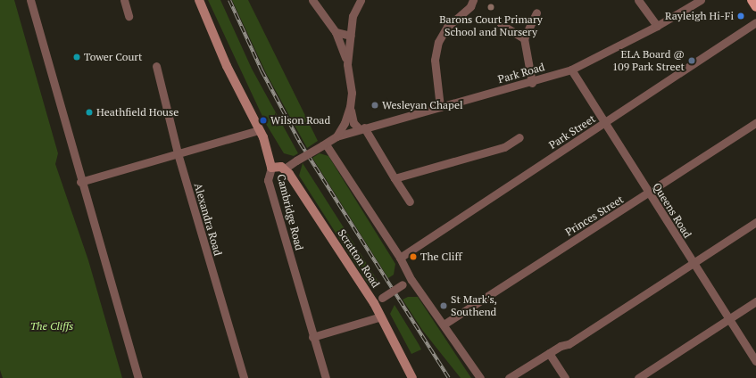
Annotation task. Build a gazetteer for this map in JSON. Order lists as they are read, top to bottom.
{
  "streets": {
    "street": [
      "Park Road",
      "Park Street",
      "Queens Road",
      "Cambridge Road",
      "Princes Street",
      "Alexandra Road",
      "Scratton Road"
    ]
  },
  "crossings": [
    ["Park Road", "Queens Road"],
    ["Park Street", "Queens Road"],
    ["Queens Road", "Princes Street"]
  ],
  "parks": ["The Cliffs"],
  "places": [
    "Barons Court Primary School and Nursery",
    "Rayleigh Hi-Fi",
    "Tower Court",
    "ELA Board @ 109 Park Street",
    "Wesleyan Chapel",
    "Heathfield House",
    "Wilson Road",
    "The Cliff",
    "St Mark's, Southend"
  ]
}
